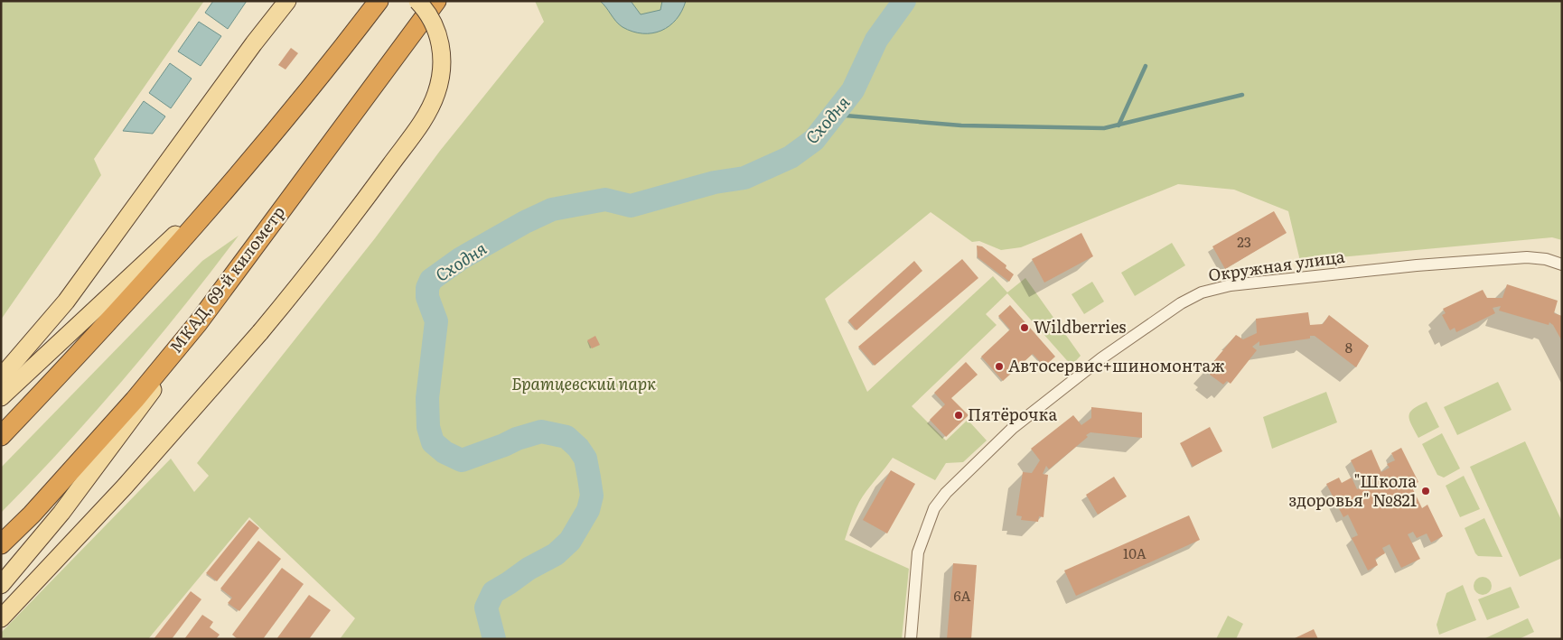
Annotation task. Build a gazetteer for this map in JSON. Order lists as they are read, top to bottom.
{
  "streets": {
    "highway": ["МКАД, 69-й километр"],
    "street": ["Окружная улица"]
  },
  "water": ["Сходня"],
  "parks": ["Братцевский парк"],
  "places": [
    "Wildberries",
    "Автосервис+шиномонтаж",
    "Пятёрочка",
    "\"Школа здоровья\" №821"
  ],
  "house_numbers": [
    "23",
    "8",
    "10А",
    "6А"
  ]
}
